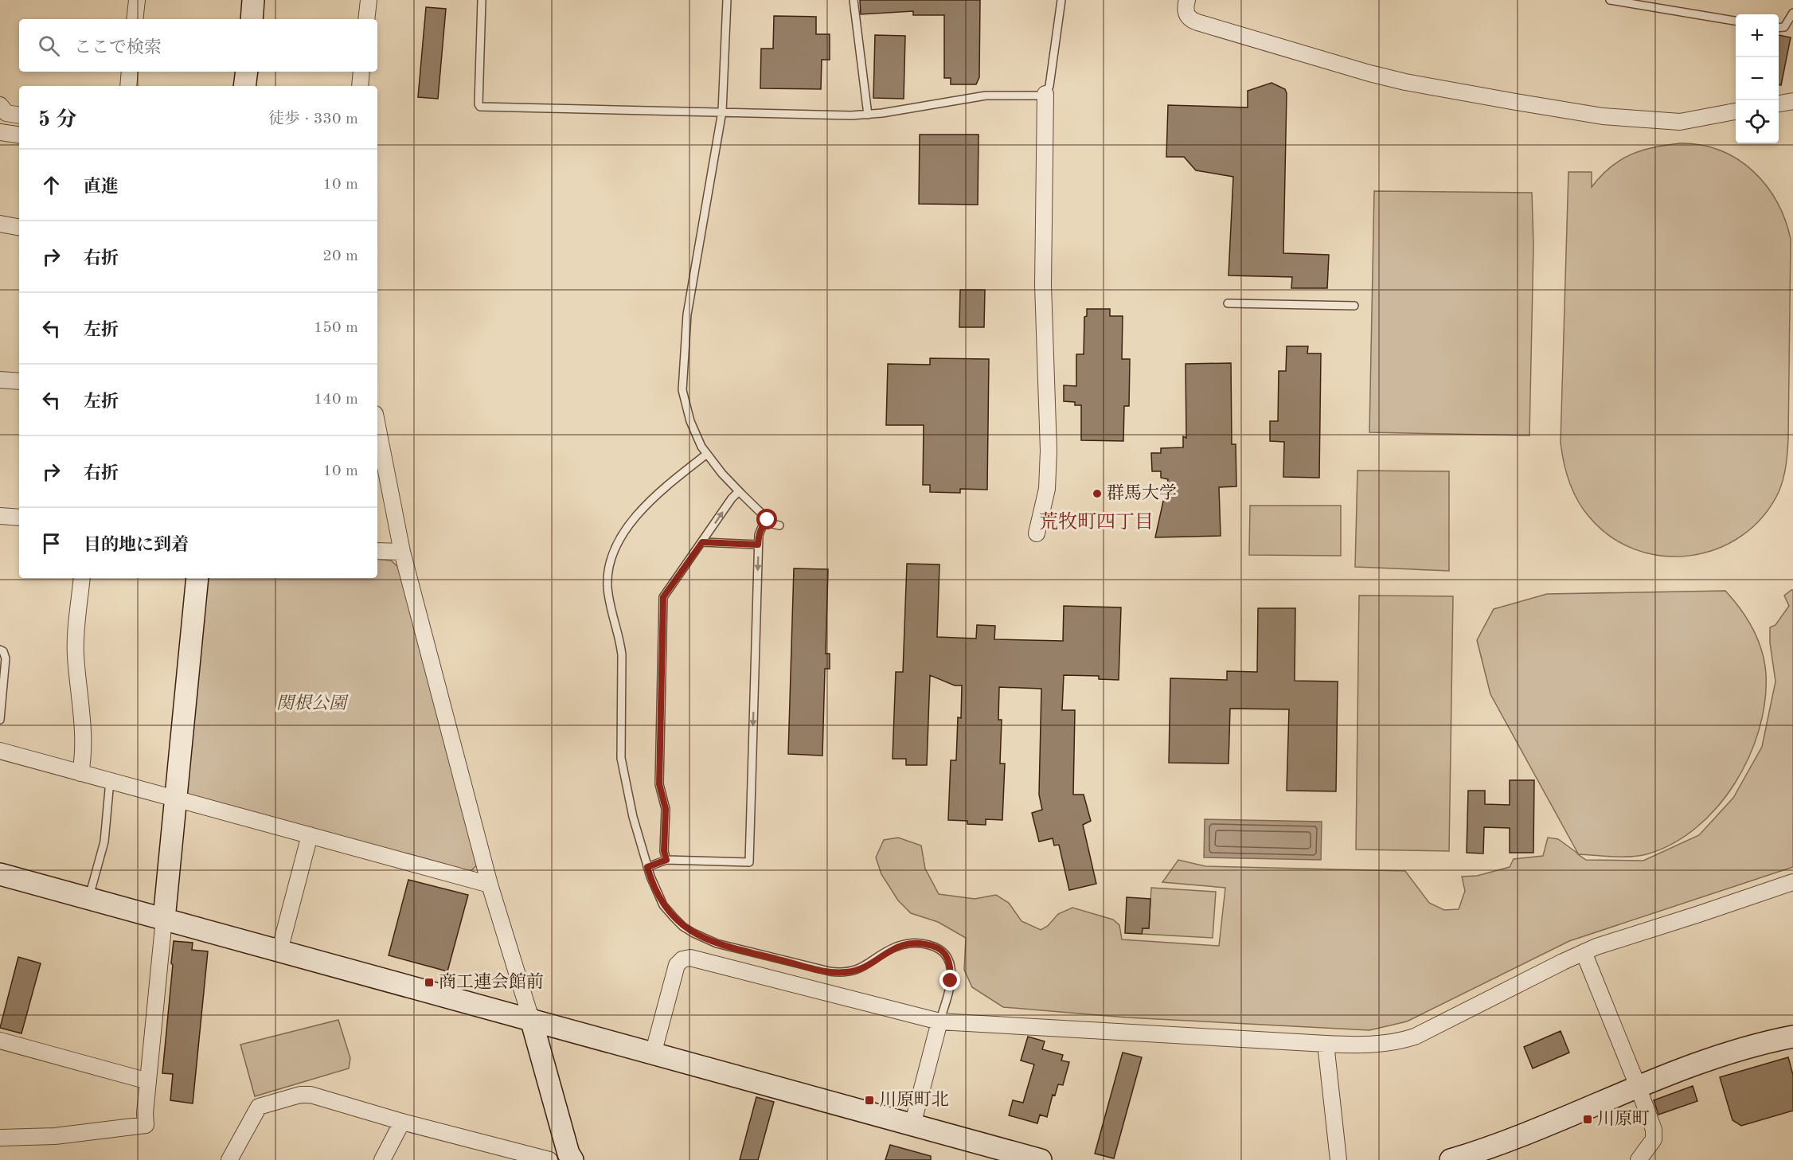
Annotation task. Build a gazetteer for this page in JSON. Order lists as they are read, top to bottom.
{
  "districts": ["荒牧町四丁目"],
  "parks": ["関根公園"],
  "places": {
    "other": ["群馬大学"],
    "transit": ["商工連会館前", "川原町北", "川原町"]
  },
  "page": {
    "map_buttons": ["+", "−"],
    "search": "ここで検索",
    "heading": ["5 分", "徒歩 · 330 m"],
    "list": [
      ["直進", "10 m"],
      ["右折", "20 m"],
      ["左折", "150 m"],
      ["左折", "140 m"],
      ["右折", "10 m"],
      "目的地に到着"
    ]
  }
}
